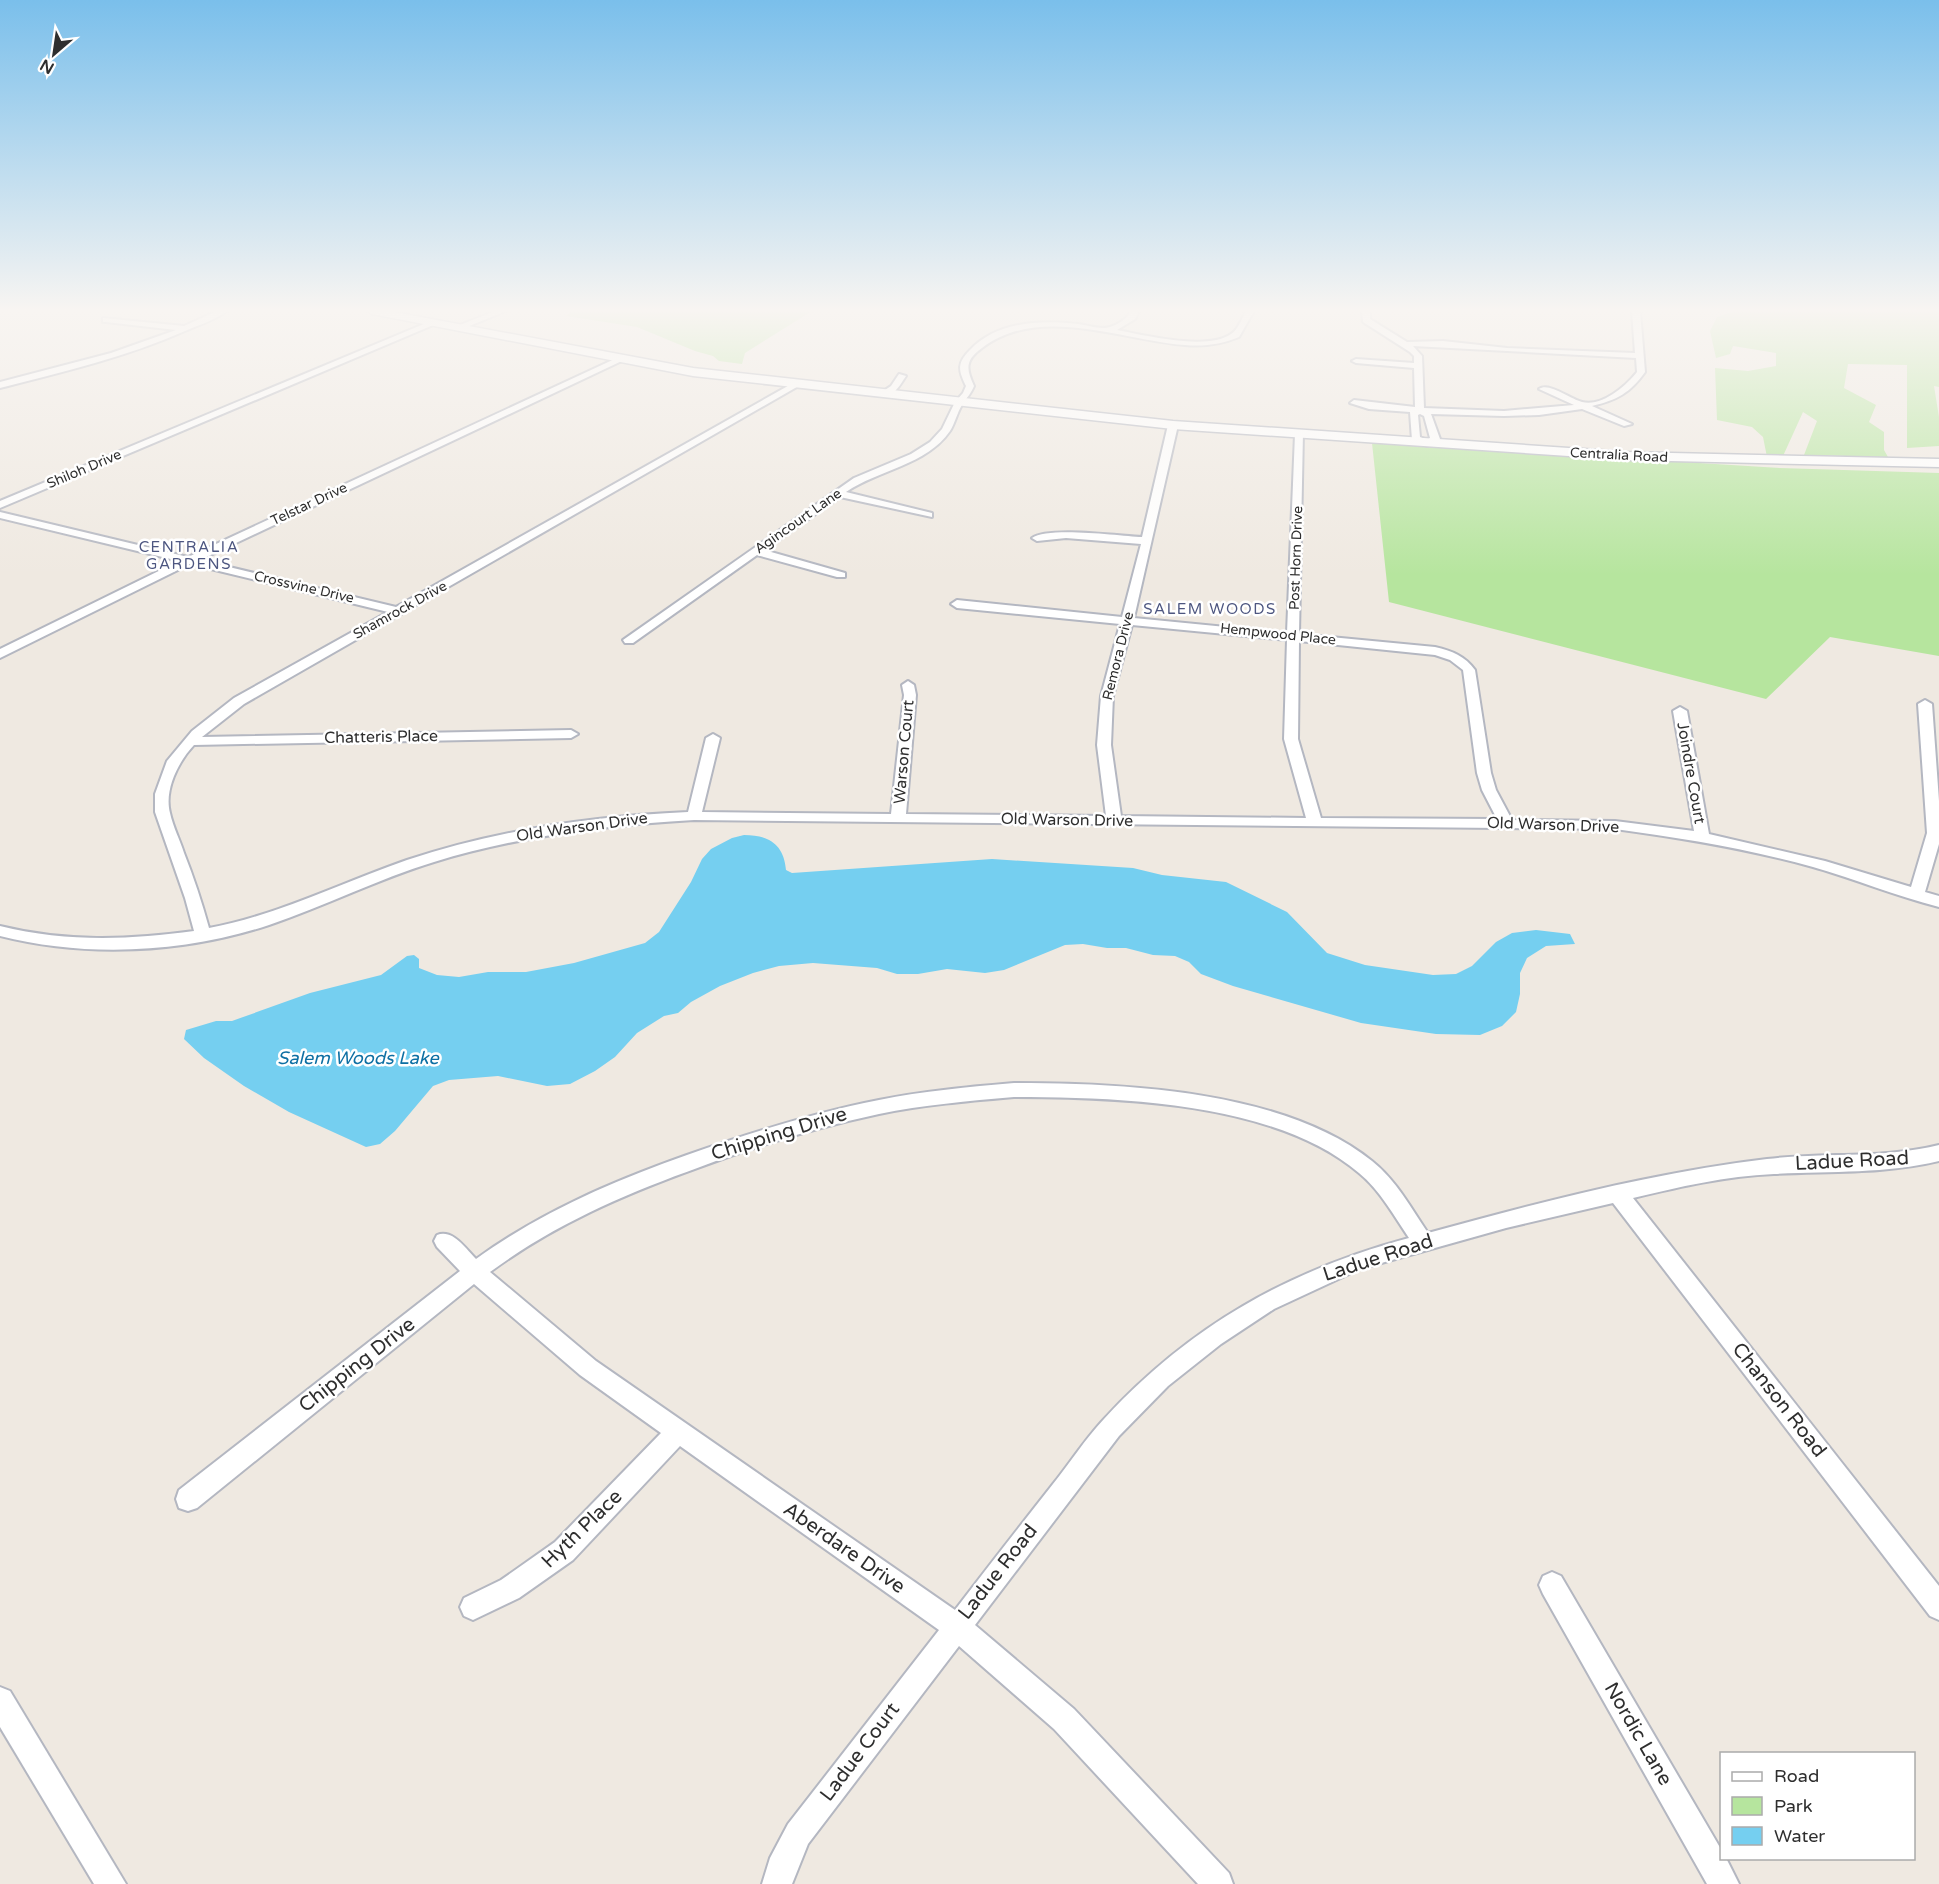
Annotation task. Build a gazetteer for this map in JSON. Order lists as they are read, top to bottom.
{
  "streets": {
    "main road": ["Centralia Road"],
    "street": [
      "Shiloh Drive",
      "Telstar Drive",
      "Agincourt Lane",
      "Post Horn Drive",
      "Crossvine Drive",
      "Shamrock Drive",
      "Hempwood Place",
      "Remora Drive",
      "Chatteris Place",
      "Warson Court",
      "Joindre Court",
      "Old Warson Drive",
      "Chipping Drive",
      "Ladue Road",
      "Chanson Road",
      "Hyth Place",
      "Aberdare Drive",
      "Nordic Lane",
      "Ladue Court"
    ]
  },
  "crossings": [
    ["Centralia Road", "Agincourt Lane"],
    ["Centralia Road", "Post Horn Drive"],
    ["Centralia Road", "Remora Drive"],
    ["Telstar Drive", "Crossvine Drive"],
    ["Post Horn Drive", "Hempwood Place"],
    ["Post Horn Drive", "Old Warson Drive"],
    ["Crossvine Drive", "Shamrock Drive"],
    ["Shamrock Drive", "Chatteris Place"],
    ["Shamrock Drive", "Old Warson Drive"],
    ["Hempwood Place", "Remora Drive"],
    ["Hempwood Place", "Old Warson Drive"],
    ["Remora Drive", "Old Warson Drive"],
    ["Warson Court", "Old Warson Drive"],
    ["Joindre Court", "Old Warson Drive"],
    ["Chipping Drive", "Ladue Road"],
    ["Chipping Drive", "Aberdare Drive"],
    ["Ladue Road", "Chanson Road"],
    ["Ladue Road", "Aberdare Drive"],
    ["Ladue Road", "Ladue Court"],
    ["Hyth Place", "Aberdare Drive"],
    ["Aberdare Drive", "Ladue Court"]
  ],
  "districts": ["CENTRALIA GARDENS", "SALEM WOODS"],
  "water": ["Salem Woods Lake"],
  "legend": ["Road", "Park", "Water"],
  "north": "bottom left"
}
